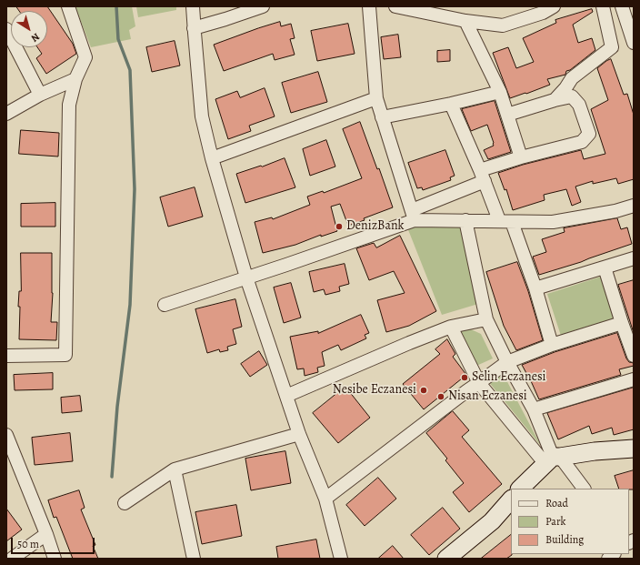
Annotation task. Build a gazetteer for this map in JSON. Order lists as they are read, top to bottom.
{
  "places": [
    "DenizBank",
    "Selin Eczanesi",
    "Nesibe Eczanesi",
    "Nisan Eczanesi"
  ],
  "legend": ["Road", "Park", "Building"],
  "scale_bar": "50 m",
  "north": "bottom right"
}
